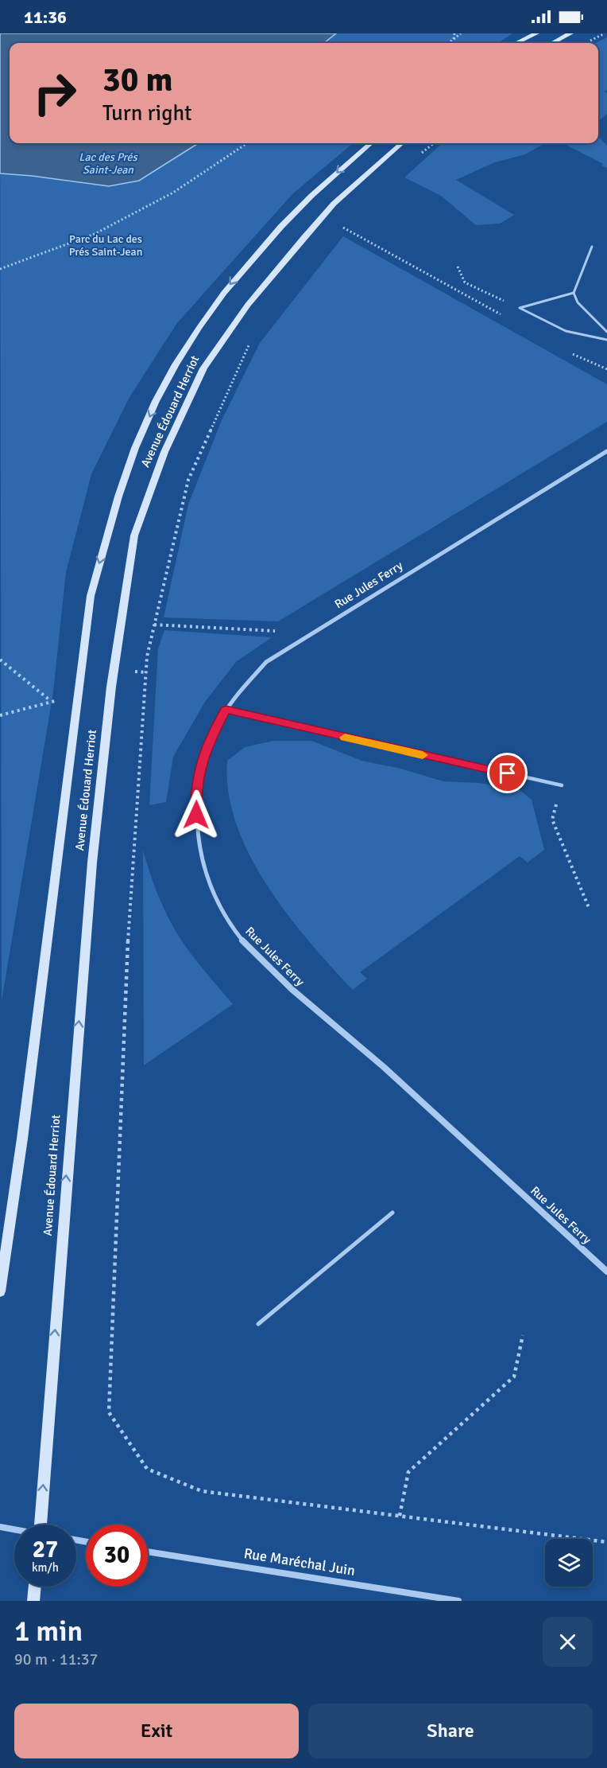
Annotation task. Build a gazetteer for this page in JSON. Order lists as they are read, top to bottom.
{
  "streets": {
    "main road": ["Avenue Édouard Herriot"],
    "street": ["Rue Jules Ferry", "Rue Maréchal Juin"]
  },
  "water": ["Lac des Prés Saint-Jean"],
  "parks": ["Parc du Lac des Prés Saint-Jean"],
  "page": {
    "status": "11:36",
    "turn": ["30 m", "Turn right"],
    "speed": "27 km/h",
    "limit": "30",
    "heading": ["1 min", "90 m · 11:37"],
    "buttons": ["Exit", "Share"]
  }
}
